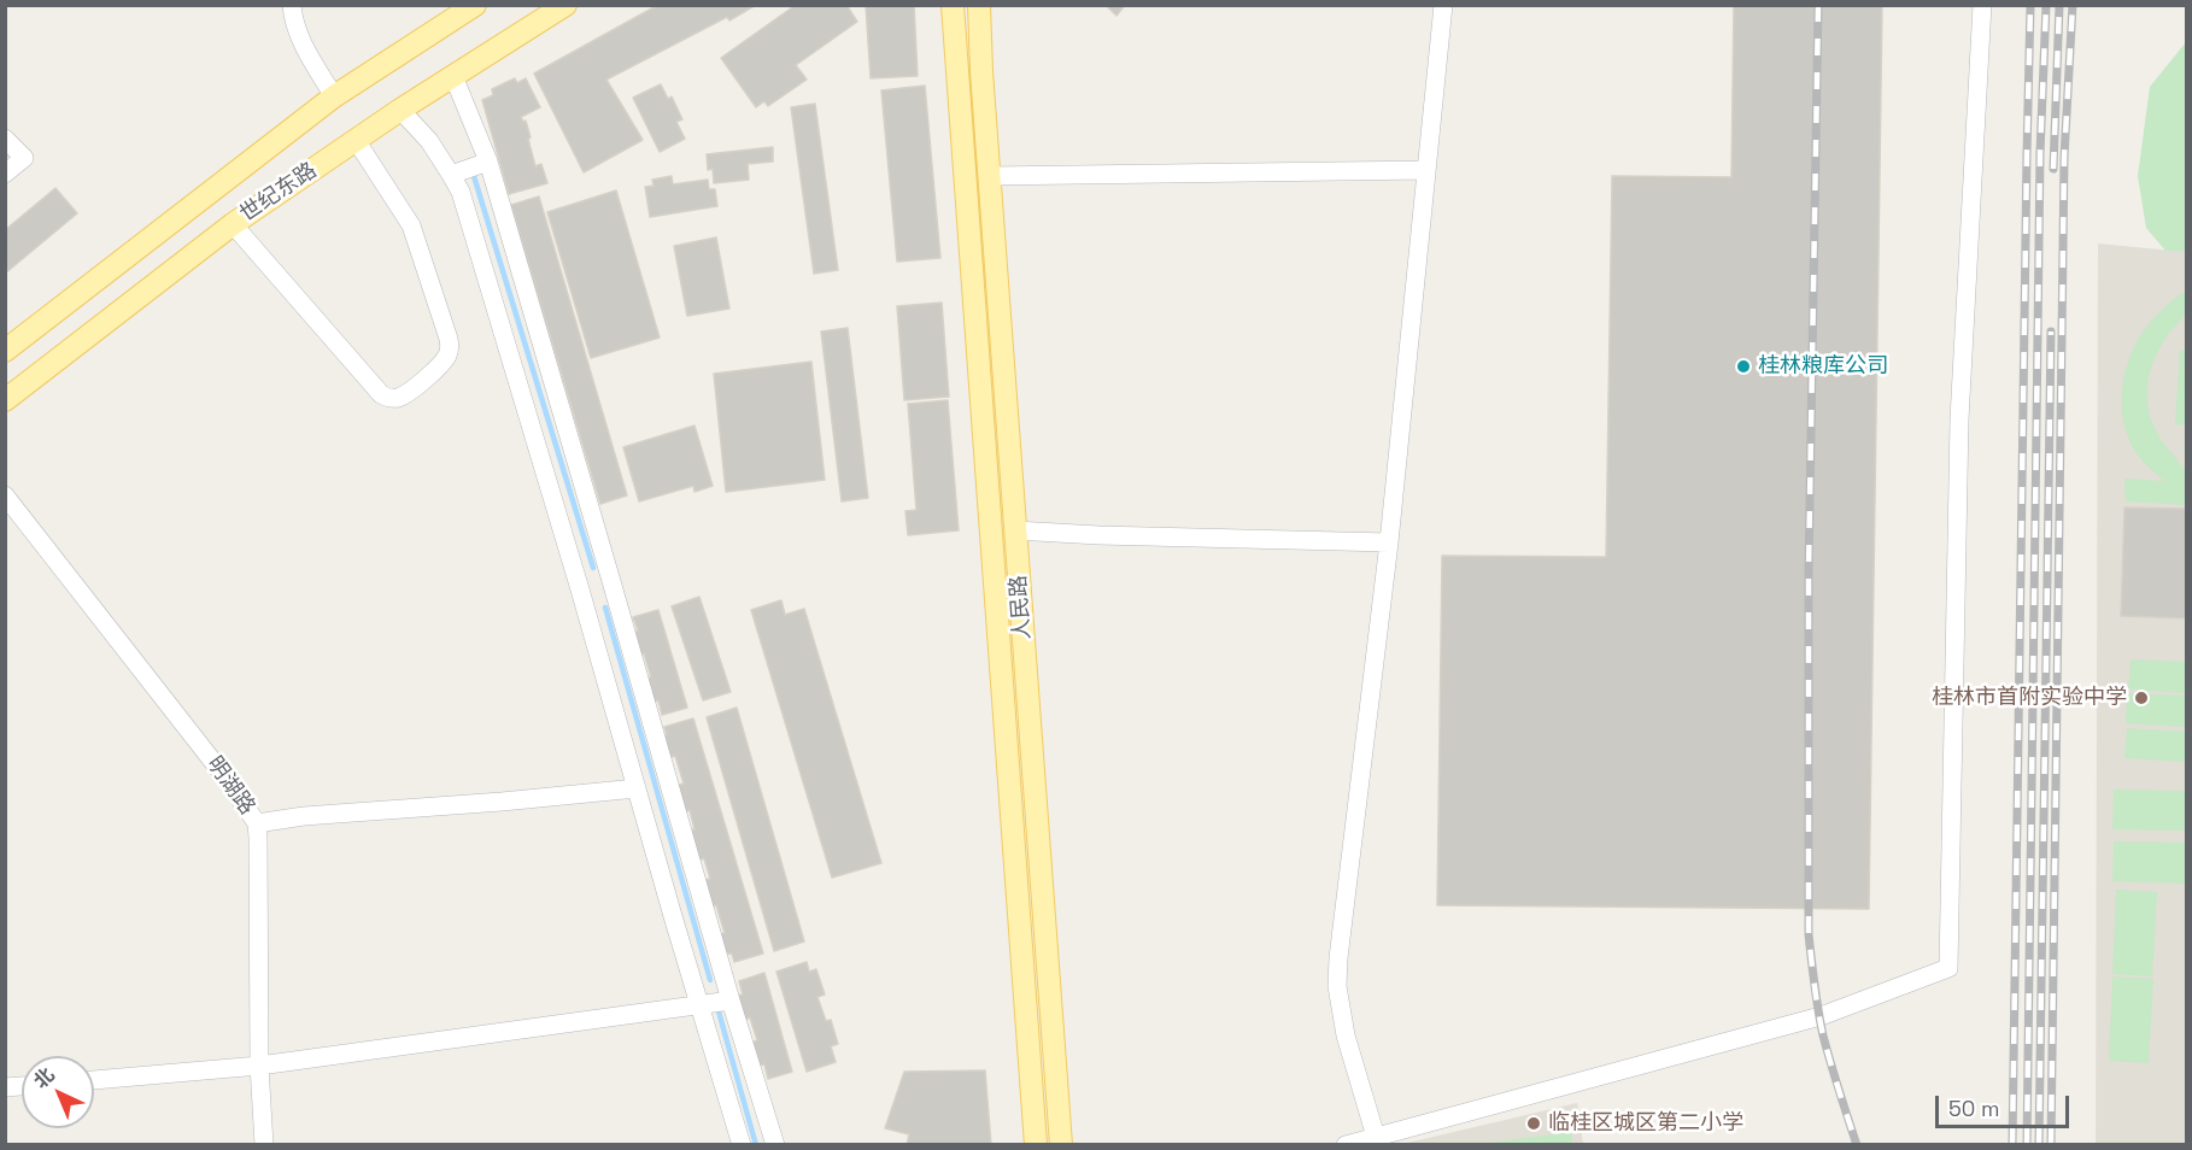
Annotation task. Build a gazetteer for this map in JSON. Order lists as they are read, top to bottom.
{
  "streets": {
    "main road": ["世纪东路", "人民路"],
    "street": ["明湖路"]
  },
  "places": ["桂林粮库公司", "桂林市首附实验中学", "临桂区城区第二小学"],
  "scale_bar": "50 m",
  "north": "top left"
}
